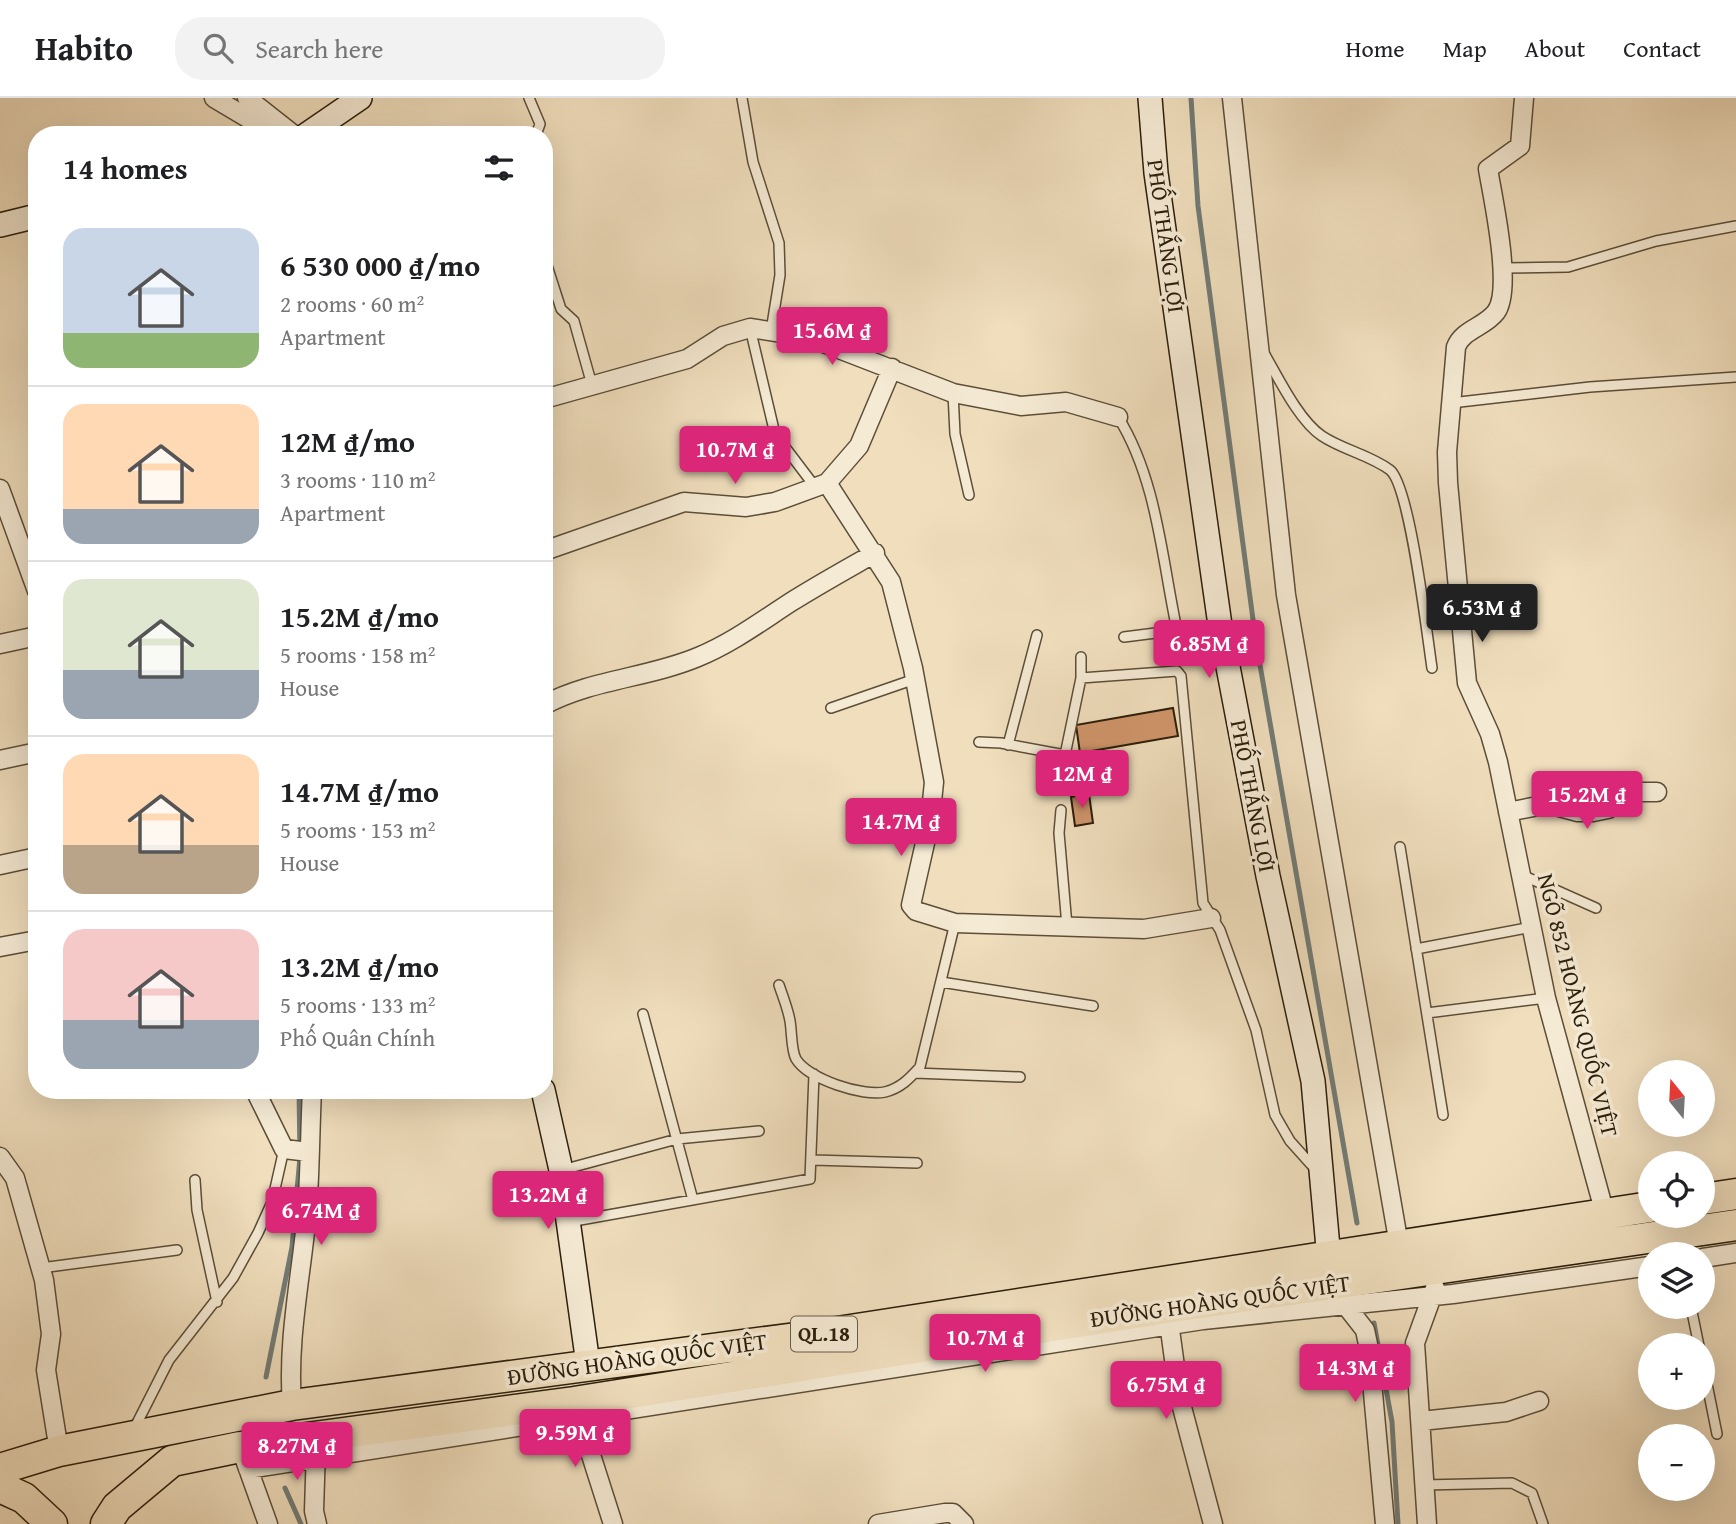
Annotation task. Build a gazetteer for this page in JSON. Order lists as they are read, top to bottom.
{
  "streets": {
    "highway": ["ĐƯỜNG HOÀNG QUỐC VIỆT", "QL.18"],
    "street": ["PHỐ THẮNG LỢI", "NGÕ 852 HOÀNG QUỐC VIỆT"]
  },
  "crossings": [
    ["PHỐ THẮNG LỢI", "ĐƯỜNG HOÀNG QUỐC VIỆT"],
    ["NGÕ 852 HOÀNG QUỐC VIỆT", "ĐƯỜNG HOÀNG QUỐC VIỆT"]
  ],
  "north": "top",
  "page": {
    "header": "Habito",
    "search": "Search here",
    "nav": [
      "Home",
      "Map",
      "About",
      "Contact"
    ],
    "heading": "14 homes",
    "list": [
      {
        "name": "6 530 000 ₫/mo",
        "note": "2 rooms · 60 m² · Apartment"
      },
      {
        "name": "12M ₫/mo",
        "note": "3 rooms · 110 m² · Apartment"
      },
      {
        "name": "15.2M ₫/mo",
        "note": "5 rooms · 158 m² · House"
      },
      {
        "name": "14.7M ₫/mo",
        "note": "5 rooms · 153 m² · House"
      },
      {
        "name": "13.2M ₫/mo",
        "note": "5 rooms · 133 m² · Phố Quân Chính"
      }
    ],
    "price": [
      "15.6M ₫",
      "10.7M ₫",
      "6.53M ₫",
      "6.85M ₫",
      "12M ₫",
      "15.2M ₫",
      "14.7M ₫",
      "13.2M ₫",
      "6.74M ₫",
      "10.7M ₫",
      "14.3M ₫",
      "6.75M ₫",
      "9.59M ₫",
      "8.27M ₫"
    ],
    "map_buttons": ["+", "−"]
  }
}
